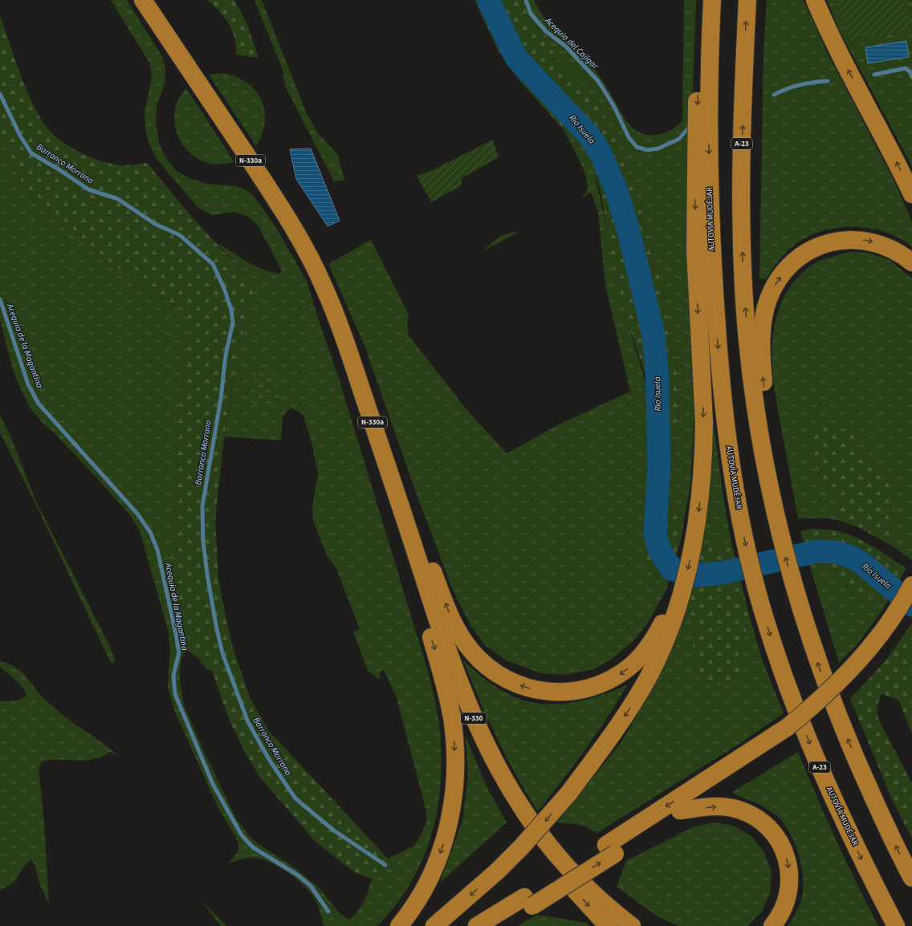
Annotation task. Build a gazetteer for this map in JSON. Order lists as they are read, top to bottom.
{
  "streets": {
    "highway": [
      "A-23",
      "N-330a",
      "AUTOVÍA MUDÉJAR",
      "N-330"
    ]
  },
  "crossings": [
    ["N-330a", "N-330"]
  ],
  "water": [
    "Acequia del Cajigar",
    "Río Isuela",
    "Barranco Morrano",
    "Acequia de la Magantina"
  ]
}
